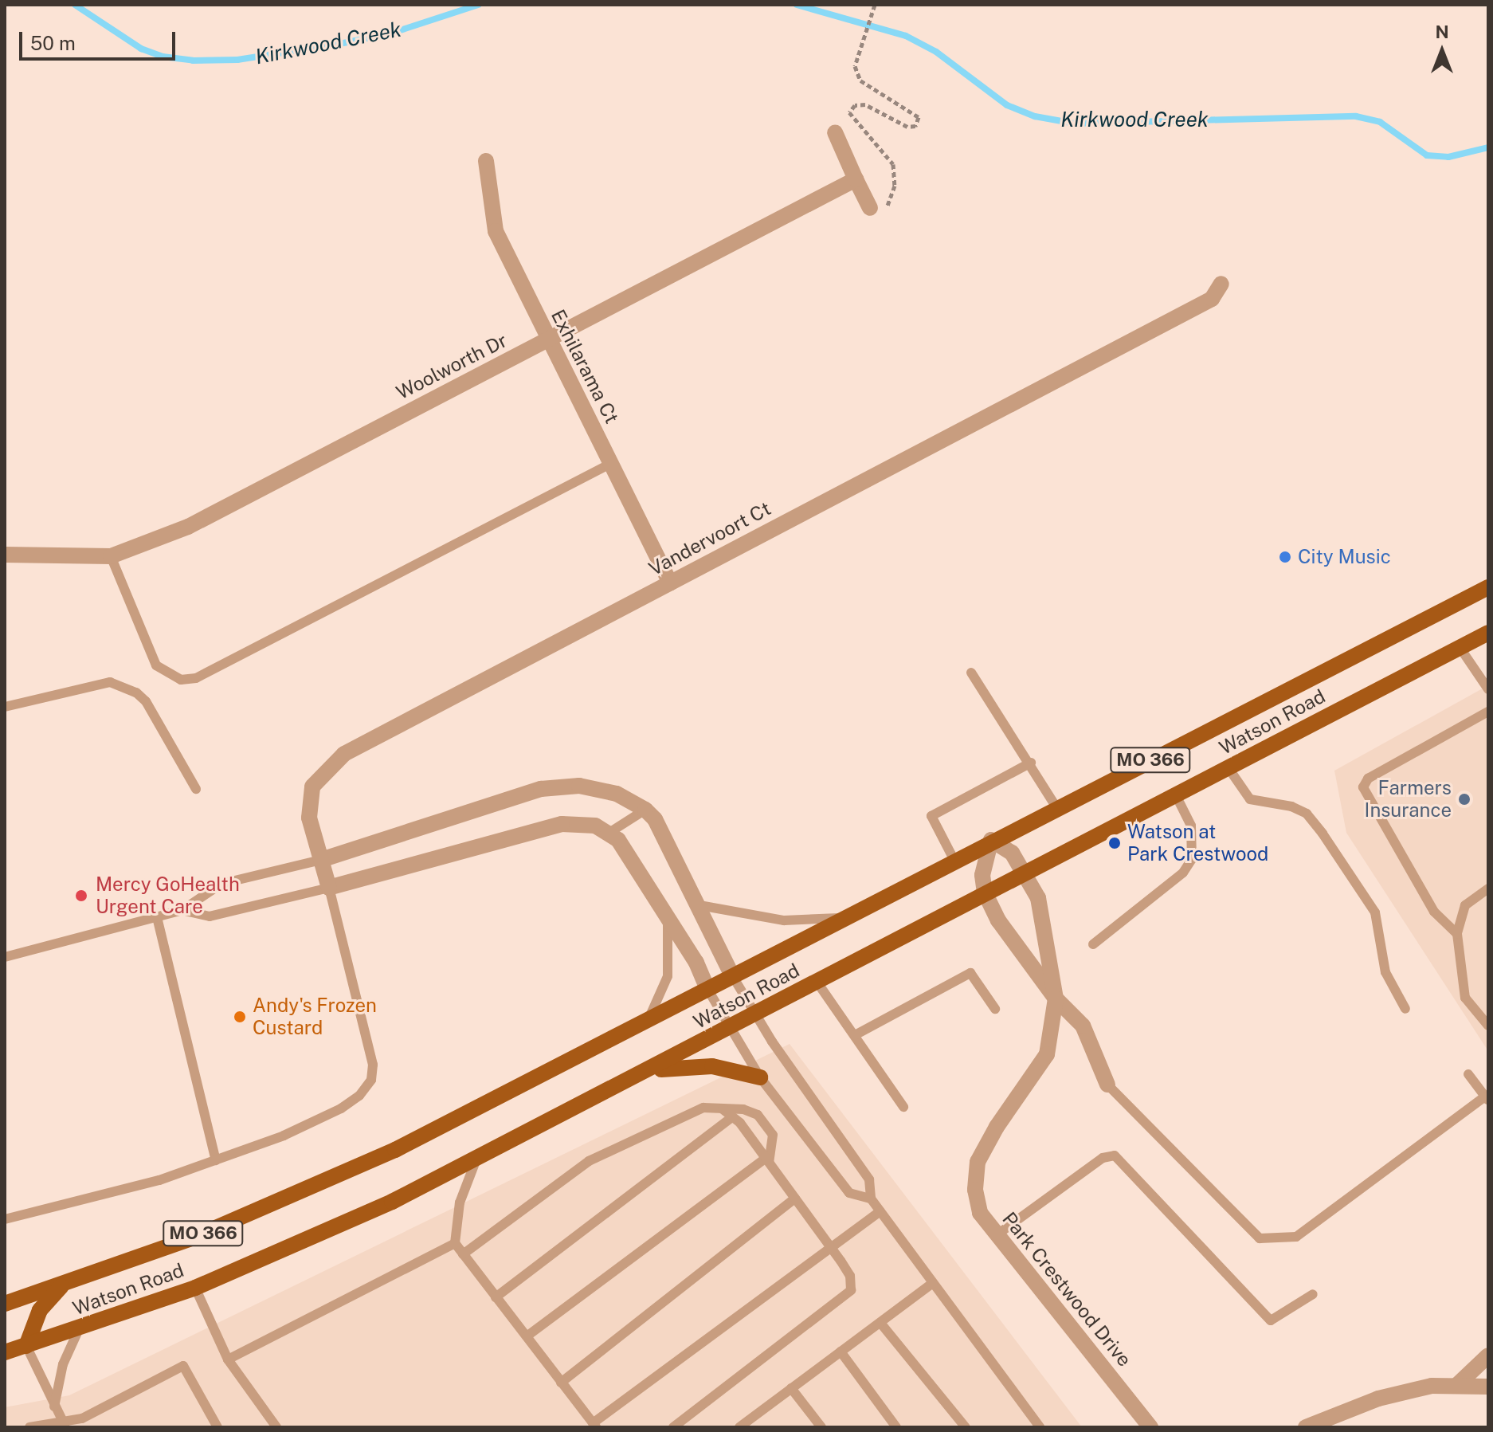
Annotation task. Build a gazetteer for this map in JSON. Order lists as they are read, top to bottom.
{
  "streets": {
    "main road": ["Watson Road", "MO 366"],
    "street": [
      "Woolworth Dr",
      "Exhilarama Ct",
      "Vandervoort Ct",
      "Park Crestwood Drive"
    ]
  },
  "crossings": [
    ["Woolworth Dr", "Exhilarama Ct"],
    ["Exhilarama Ct", "Vandervoort Ct"],
    ["Watson Road", "Park Crestwood Drive"]
  ],
  "water": ["Kirkwood Creek"],
  "places": [
    "City Music",
    "Farmers Insurance",
    "Watson at Park Crestwood",
    "Mercy GoHealth Urgent Care",
    "Andy's Frozen Custard"
  ],
  "scale_bar": "50 m",
  "north": "top"
}
